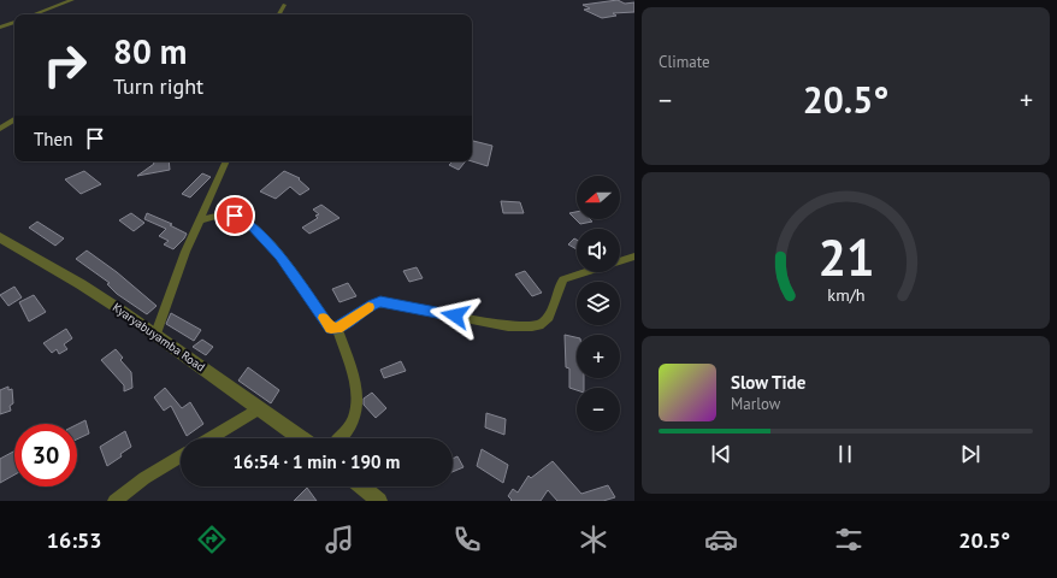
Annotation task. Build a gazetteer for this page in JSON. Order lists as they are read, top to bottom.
{
  "streets": {
    "street": ["Kyaryabuyamba Road"]
  },
  "north": "left",
  "page": {
    "tile": "Climate",
    "turn": ["80 m", "Turn right"],
    "heat": ["−", "20.5°", "+"],
    "then": "Then",
    "map_buttons": ["+", "−"],
    "song": ["Slow Tide", "Marlow"],
    "limit": "30",
    "trip": "16:54 · 1 min · 190 m",
    "tabs": ["16:53", "20.5°"],
    "gauge": ["21", "km/h"]
  }
}
